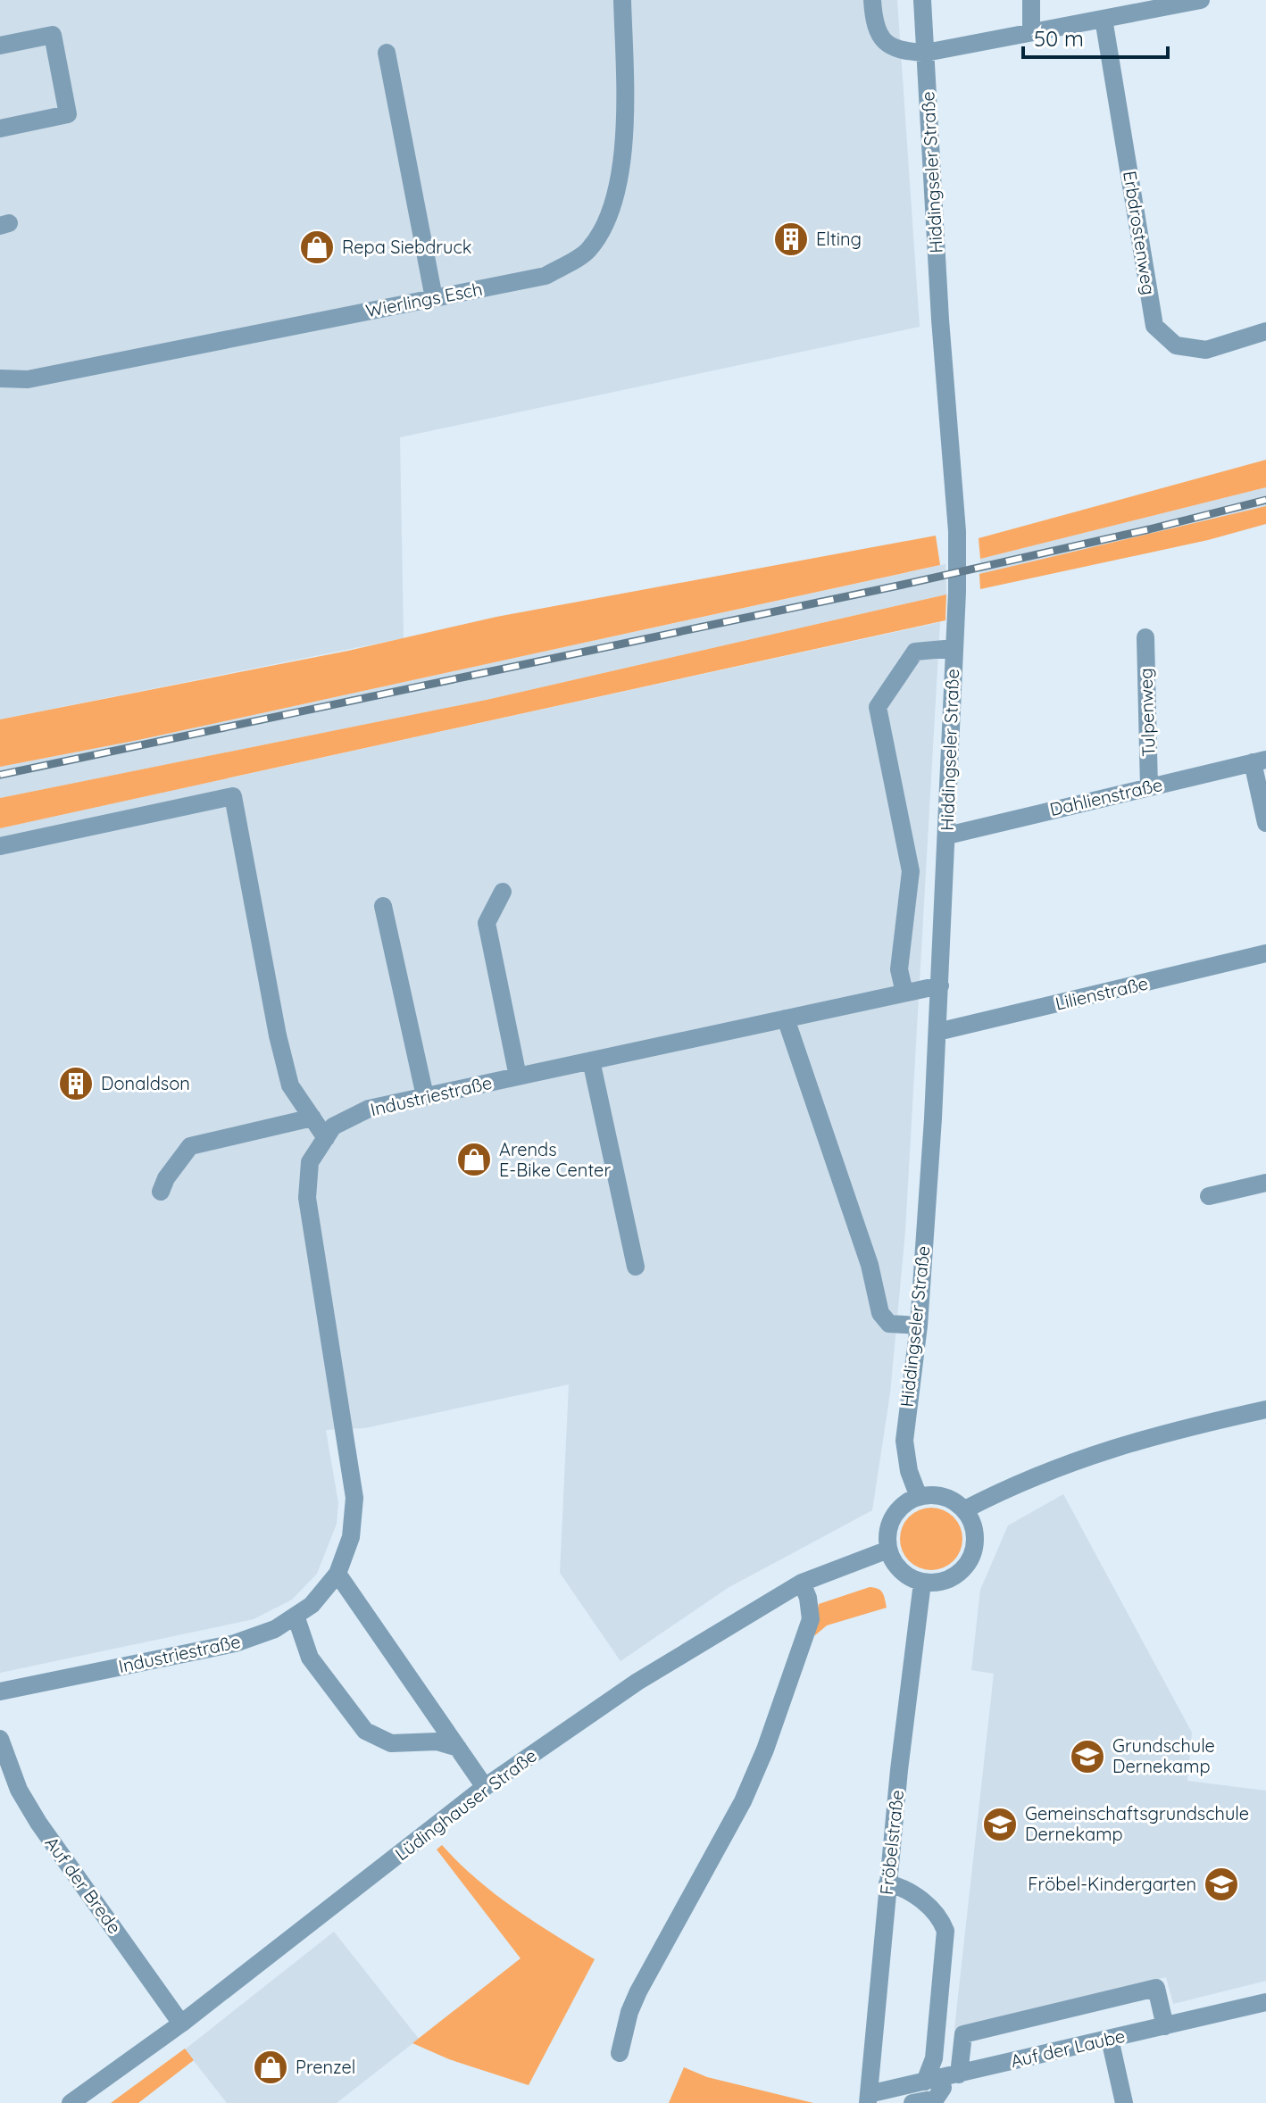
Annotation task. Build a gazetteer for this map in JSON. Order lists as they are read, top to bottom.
{
  "streets": {
    "street": [
      "Hiddingseler Straße",
      "Erbdrostenweg",
      "Wierlings Esch",
      "Tulpenweg",
      "Dahlienstraße",
      "Lilienstraße",
      "Industriestraße",
      "Lüdinghauser Straße",
      "Fröbelstraße",
      "Auf der Brede",
      "Auf der Laube"
    ]
  },
  "crossings": [
    ["Hiddingseler Straße", "Dahlienstraße"],
    ["Hiddingseler Straße", "Lilienstraße"],
    ["Hiddingseler Straße", "Industriestraße"],
    ["Hiddingseler Straße", "Lüdinghauser Straße"],
    ["Hiddingseler Straße", "Fröbelstraße"],
    ["Tulpenweg", "Dahlienstraße"],
    ["Lüdinghauser Straße", "Fröbelstraße"],
    ["Lüdinghauser Straße", "Auf der Brede"],
    ["Fröbelstraße", "Auf der Laube"]
  ],
  "places": {
    "building": ["Elting", "Donaldson"],
    "shop": ["Repa Siebdruck", "Arends E-Bike Center", "Prenzel"],
    "school or university": ["Grundschule Dernekamp", "Gemeinschaftsgrundschule Dernekamp", "Fröbel-Kindergarten"]
  },
  "scale_bar": "50 m"
}
